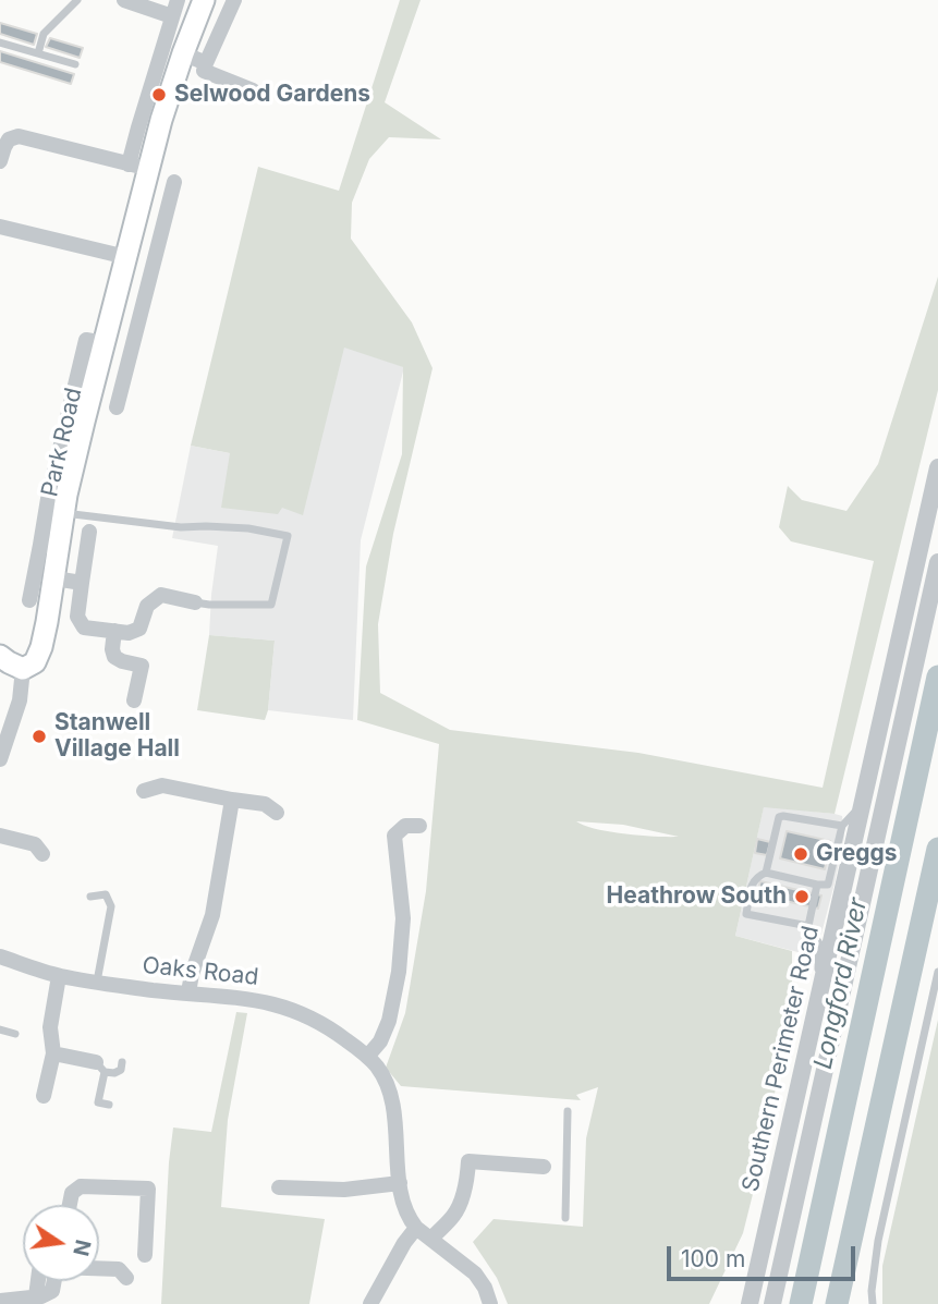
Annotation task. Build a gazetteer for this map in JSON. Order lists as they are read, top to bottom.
{
  "streets": {
    "main road": ["Park Road"],
    "street": ["Oaks Road", "Southern Perimeter Road"]
  },
  "water": ["Longford River"],
  "places": [
    "Selwood Gardens",
    "Stanwell Village Hall",
    "Greggs",
    "Heathrow South"
  ],
  "scale_bar": "100 m",
  "north": "right"
}
